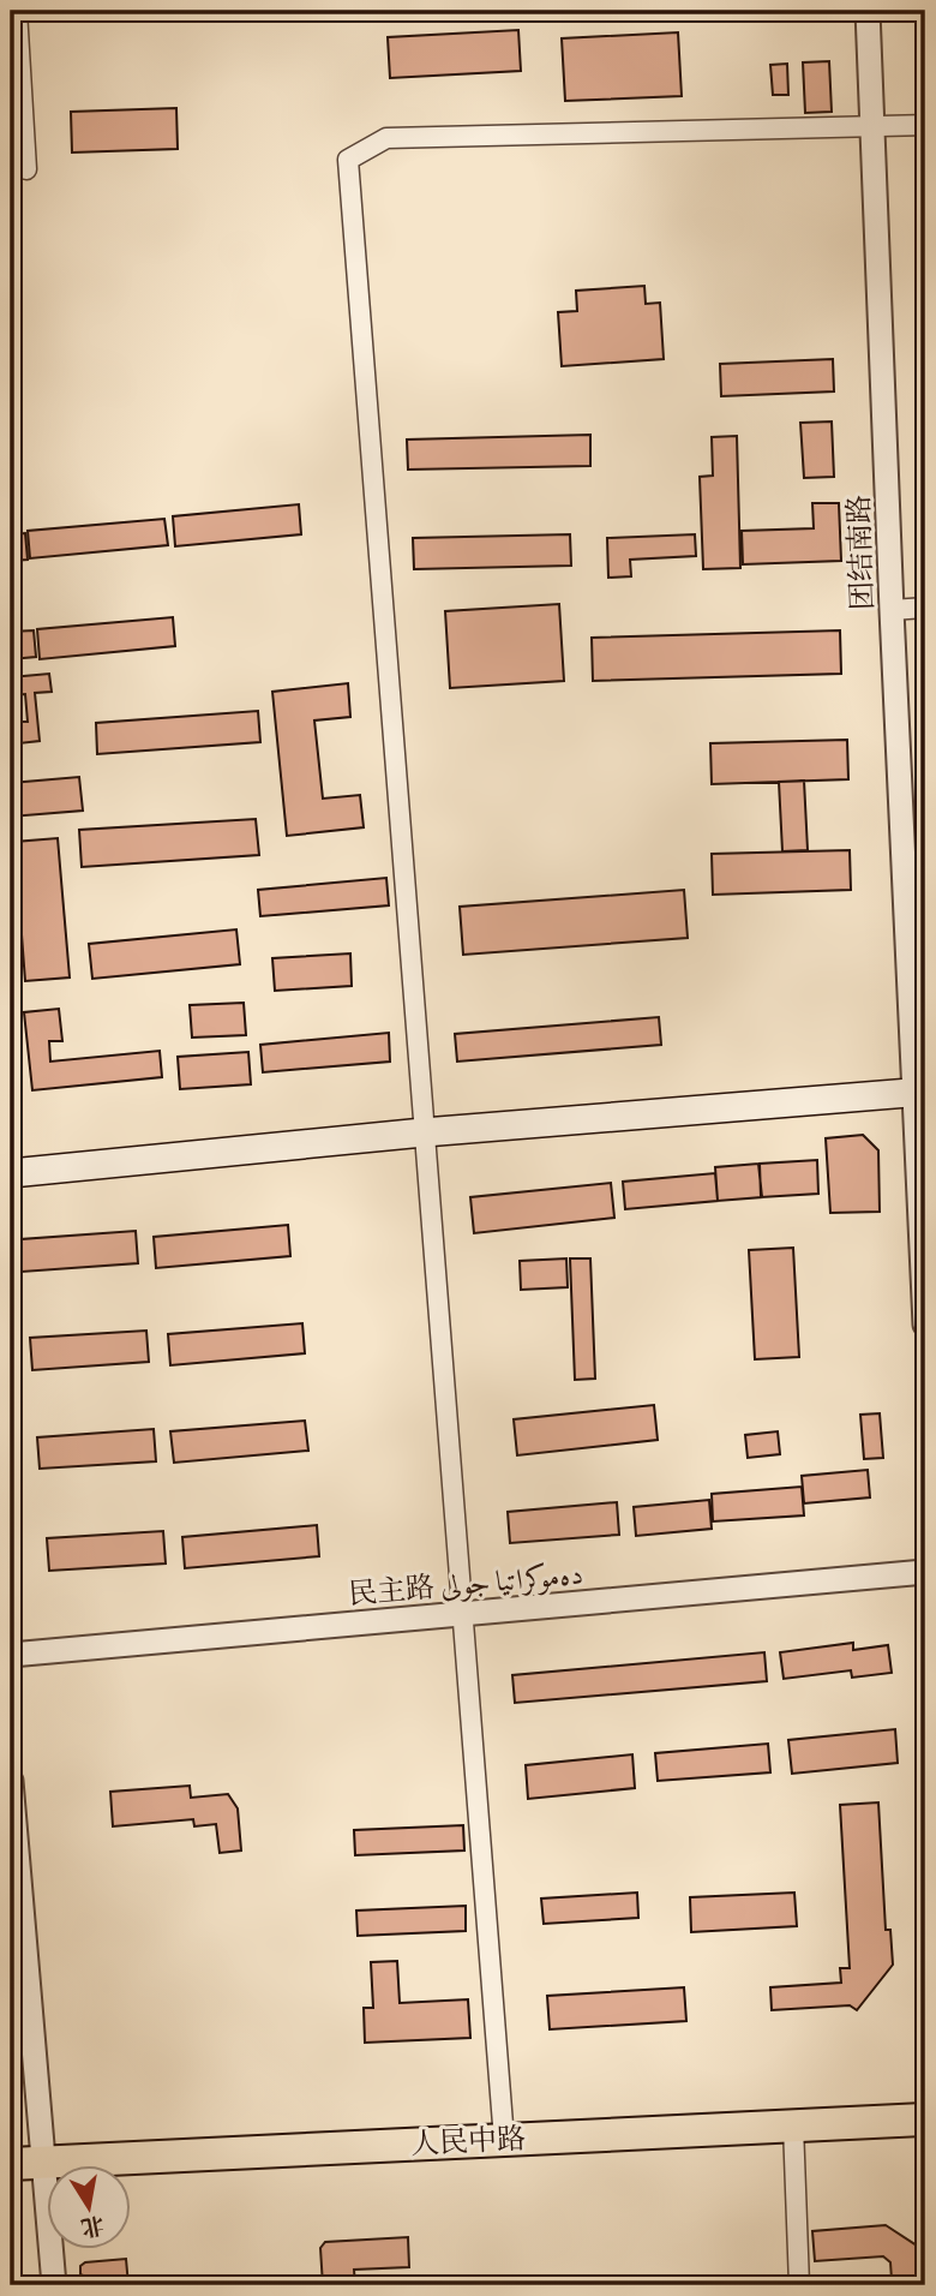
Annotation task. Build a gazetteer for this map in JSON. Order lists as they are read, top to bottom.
{
  "streets": {
    "highway": ["人民中路"],
    "street": ["团结南路", "民主路 دەموكراتيا جولى"]
  },
  "north": "bottom"
}
